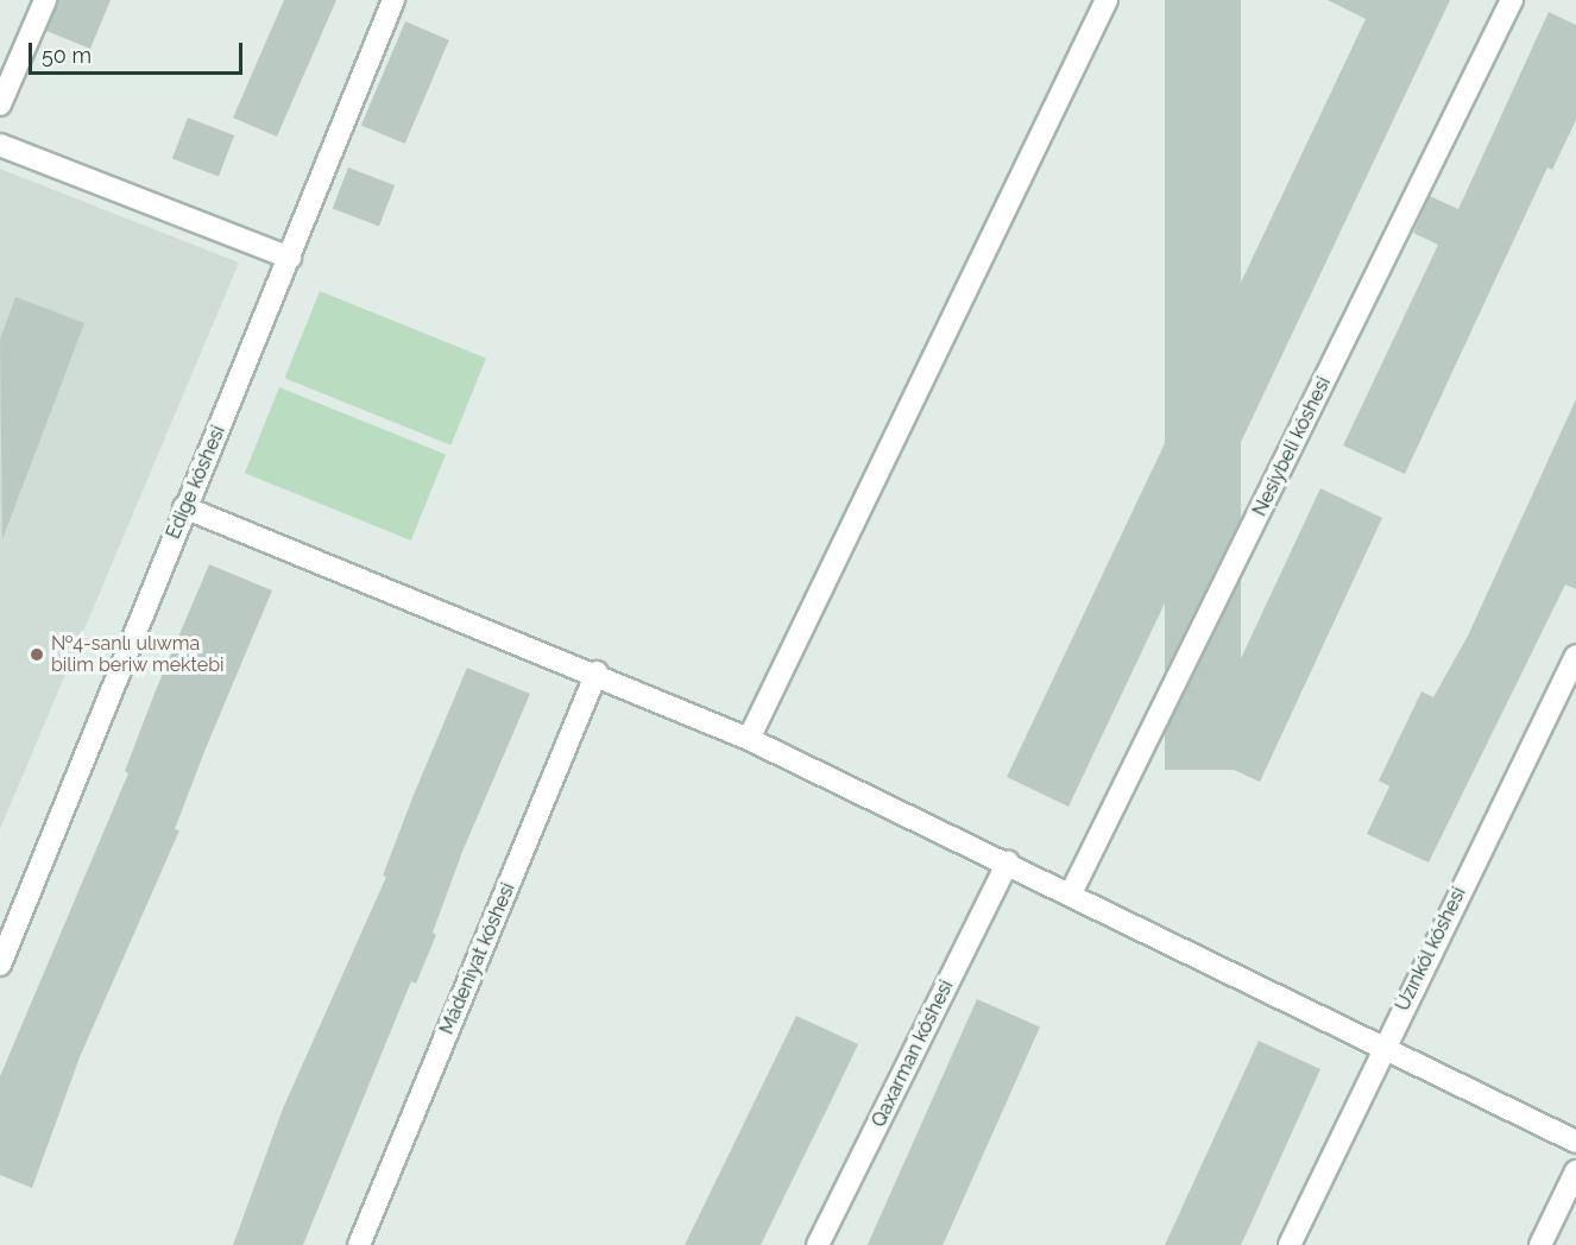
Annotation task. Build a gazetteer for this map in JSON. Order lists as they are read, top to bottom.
{
  "streets": {
    "street": [
      "Nesiybeli kóshesi",
      "Edige kóshesi",
      "Uzınkól kóshesi",
      "Mádeniyat kóshesi",
      "Qaxarman kóshesi"
    ]
  },
  "places": ["№4-sanlı ulıwma bilim beriw mektebi"],
  "scale_bar": "50 m"
}
